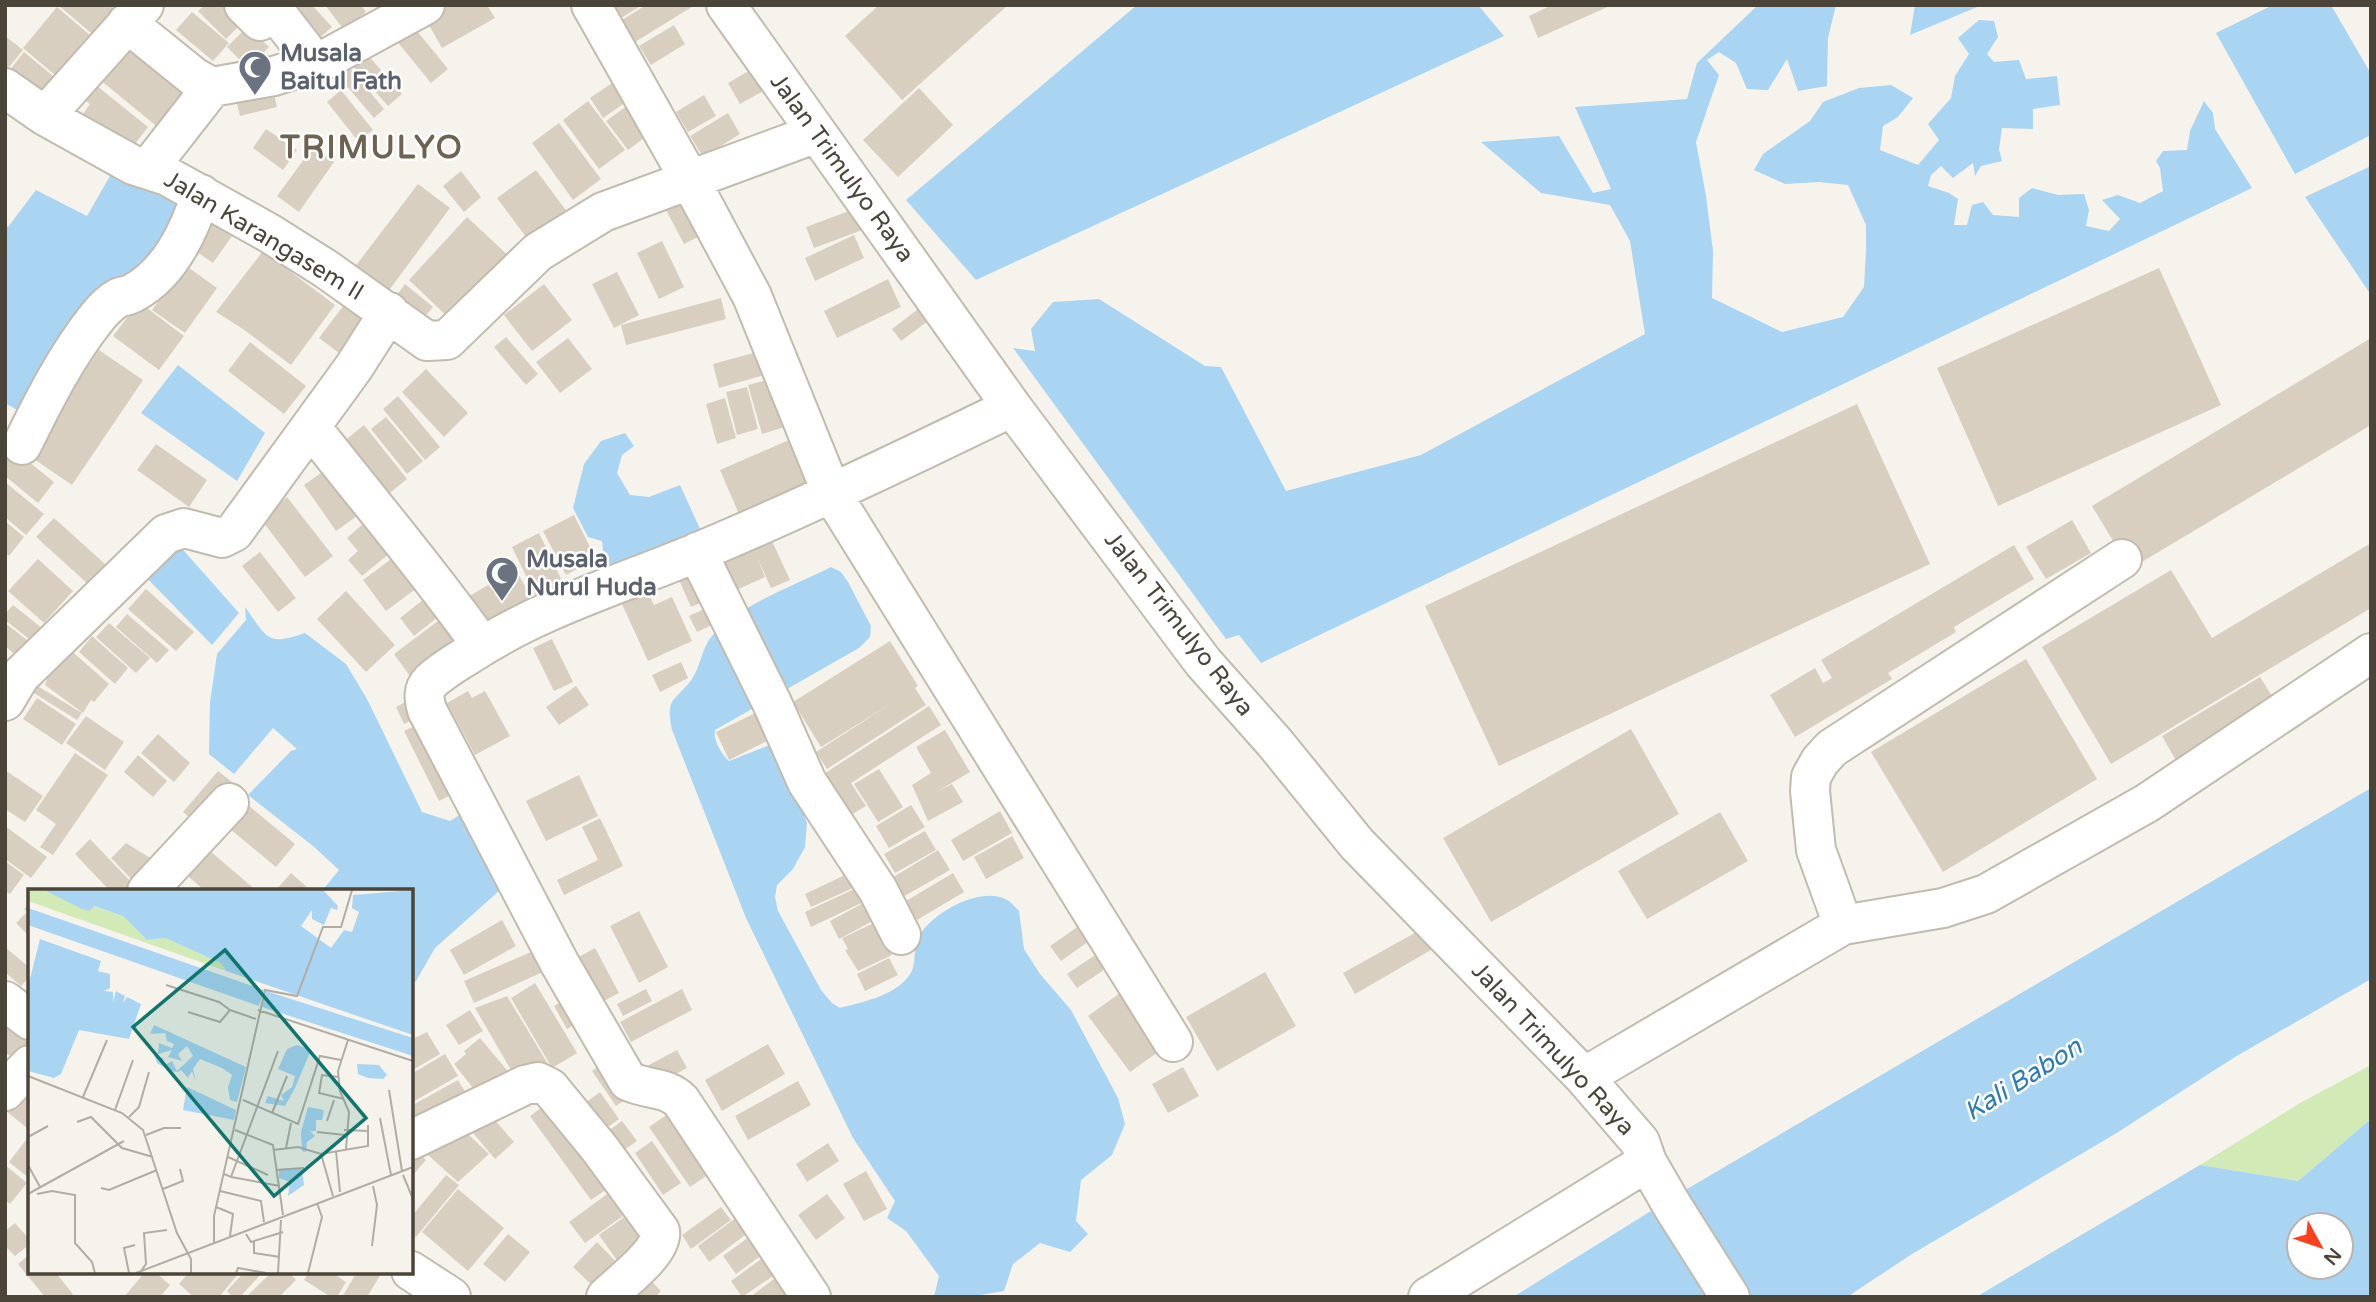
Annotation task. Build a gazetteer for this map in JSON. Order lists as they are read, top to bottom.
{
  "streets": {
    "street": ["Jalan Trimulyo Raya", "Jalan Karangasem II"]
  },
  "districts": ["TRIMULYO"],
  "water": ["Kali Babon"],
  "places": {
    "mosque": ["Musala Baitul Fath", "Musala Nurul Huda"]
  },
  "north": "bottom right"
}
